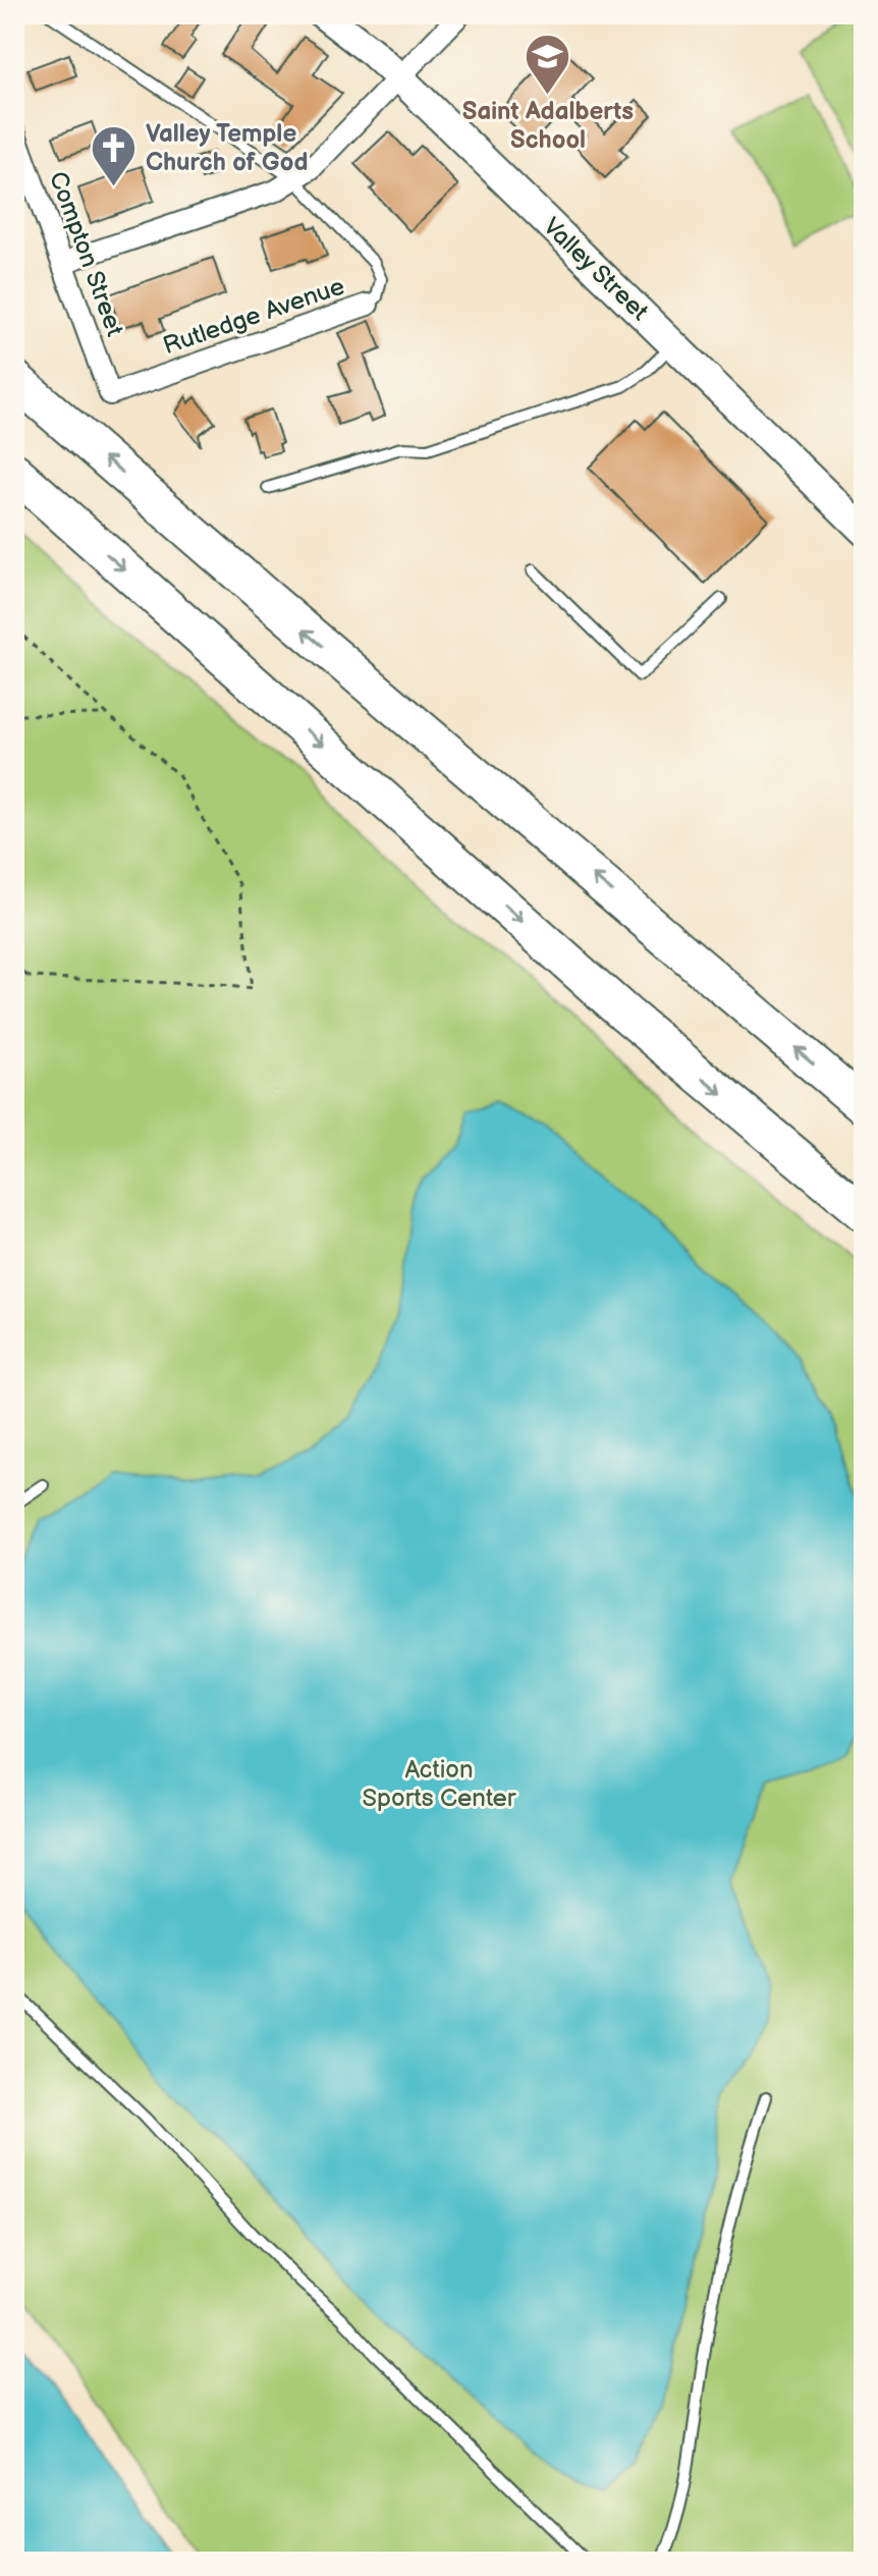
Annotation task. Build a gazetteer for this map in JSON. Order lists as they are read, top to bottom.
{
  "streets": {
    "street": ["Compton Street", "Valley Street", "Rutledge Avenue"]
  },
  "crossings": [
    ["Compton Street", "Rutledge Avenue"]
  ],
  "parks": ["Action Sports Center"],
  "places": {
    "school or university": ["Saint Adalberts School"],
    "church": ["Valley Temple Church of God"]
  }
}
